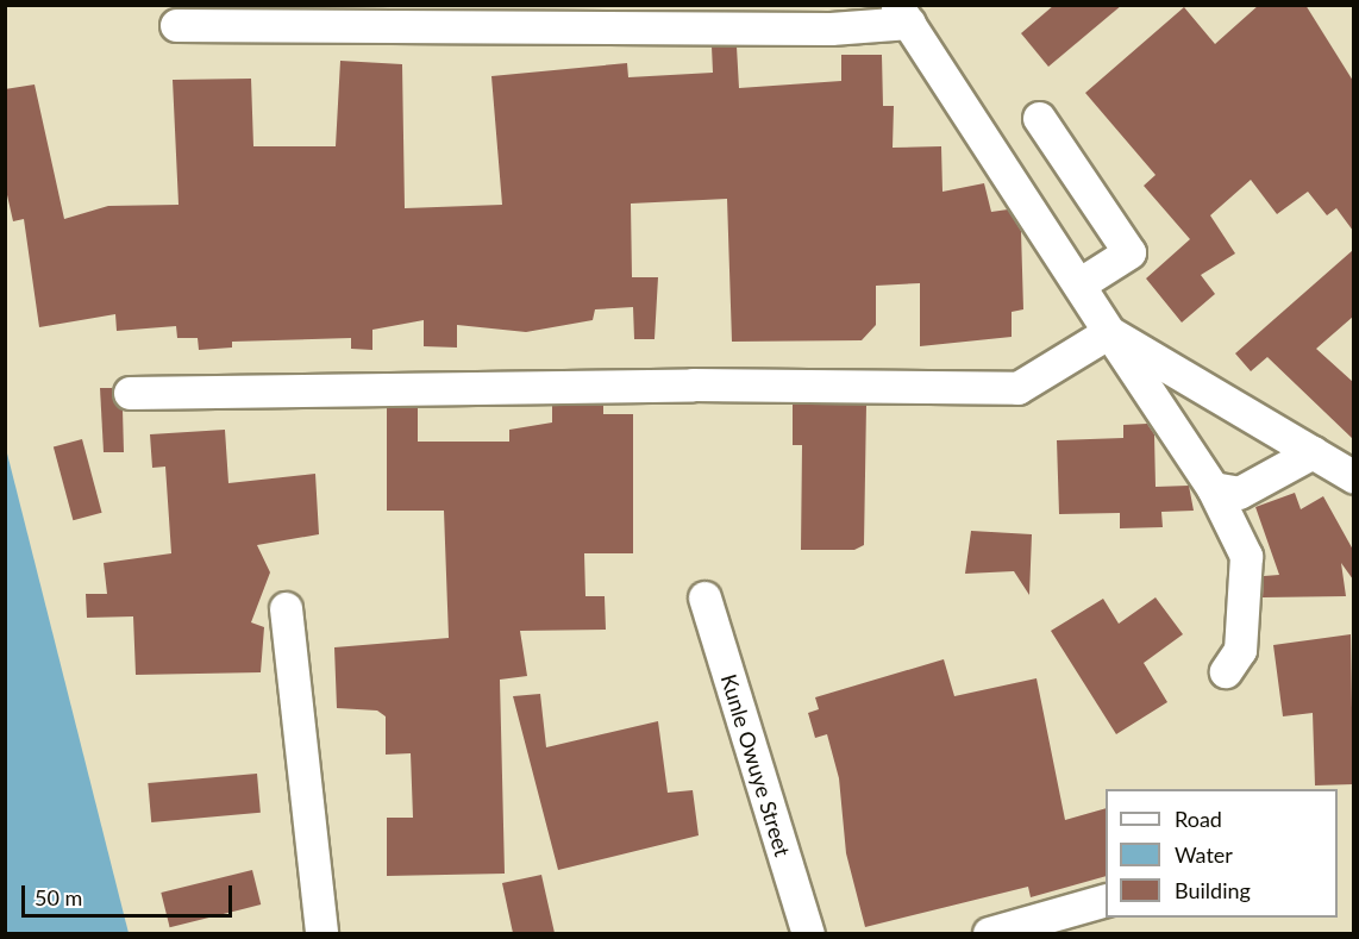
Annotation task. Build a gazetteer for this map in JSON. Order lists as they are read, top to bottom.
{
  "streets": {
    "street": ["Kunle Owuye Street"]
  },
  "legend": ["Road", "Water", "Building"],
  "scale_bar": "50 m"
}
